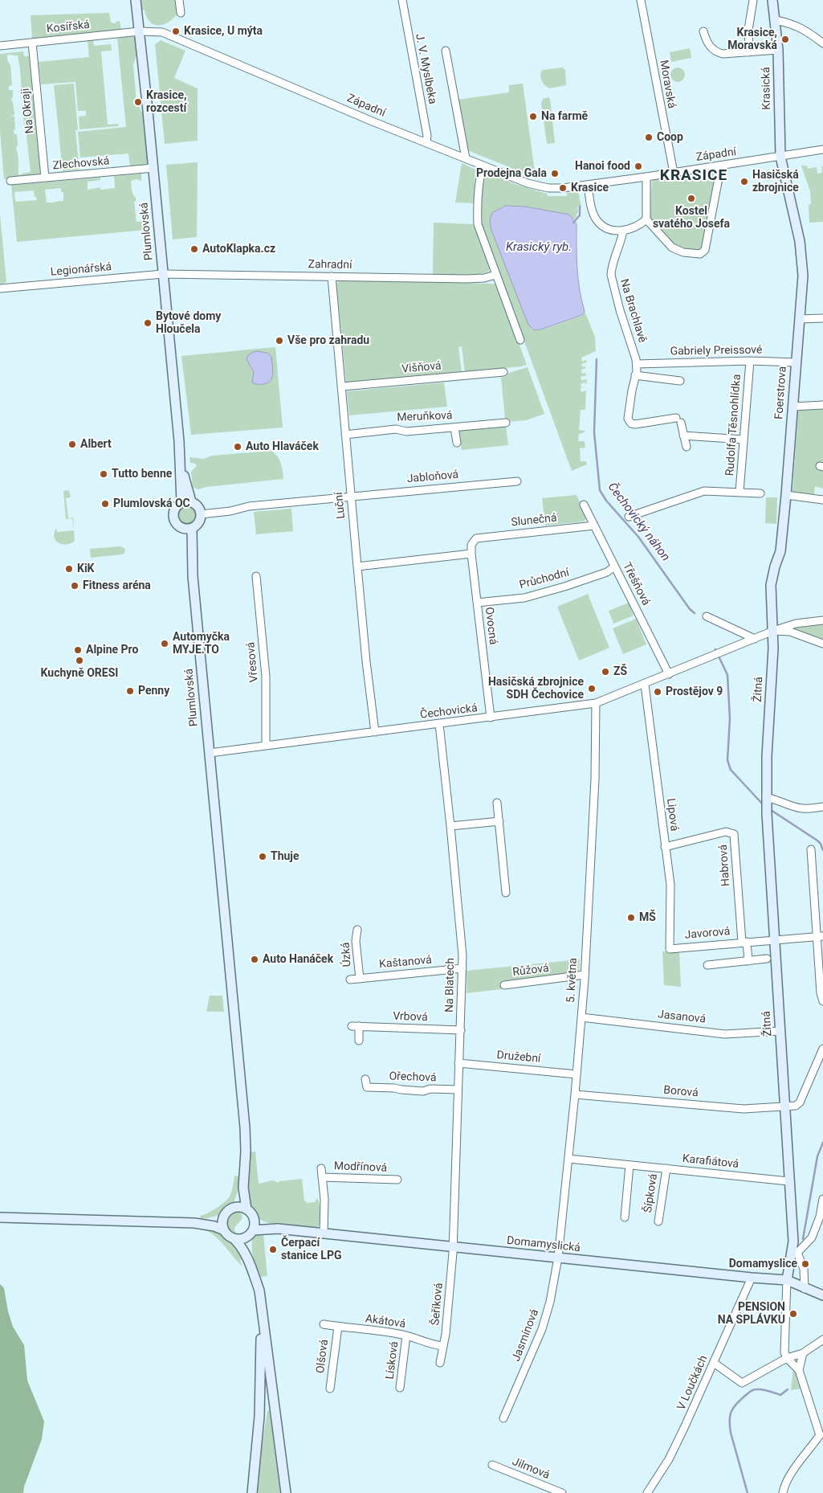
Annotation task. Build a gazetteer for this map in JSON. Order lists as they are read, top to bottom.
{
  "streets": {
    "street": [
      "Kosířská",
      "J. V. Myslbeka",
      "Moravská",
      "Krasická",
      "Západní",
      "Na Okraji",
      "Zlechovská",
      "Plumlovská",
      "Zahradní",
      "Legionářská",
      "Na Brachlavě",
      "Gabriely Preissové",
      "Višňová",
      "Foerstrova",
      "Meruňková",
      "Rudolfa Těsnohlídka",
      "Jabloňová",
      "Luční",
      "Slunečná",
      "Průchodní",
      "Třešňová",
      "Ovocná",
      "Vřesová",
      "Žitná",
      "Čechovická",
      "Lipová",
      "Habrová",
      "Javorová",
      "Úzká",
      "Kaštanová",
      "Růžová",
      "5. května",
      "Na Blatech",
      "Vrbová",
      "Jasanová",
      "Družební",
      "Ořechová",
      "Borová",
      "Karafiátová",
      "Modřínová",
      "Šípková",
      "Domamyslická",
      "Šeříková",
      "Akátová",
      "Jasmínová",
      "Olšová",
      "Lísková",
      "V Loučkách",
      "Jilmová"
    ]
  },
  "crossings": [
    ["Kosířská", "Západní"],
    ["Kosířská", "Na Okraji"],
    ["Kosířská", "Plumlovská"],
    ["J. V. Myslbeka", "Západní"],
    ["Moravská", "Západní"],
    ["Krasická", "Západní"],
    ["Krasická", "Foerstrova"],
    ["Západní", "Plumlovská"],
    ["Západní", "Foerstrova"],
    ["Na Okraji", "Zlechovská"],
    ["Zlechovská", "Plumlovská"],
    ["Plumlovská", "Zahradní"],
    ["Plumlovská", "Legionářská"],
    ["Plumlovská", "Čechovická"],
    ["Zahradní", "Legionářská"],
    ["Zahradní", "Luční"],
    ["Na Brachlavě", "Gabriely Preissové"],
    ["Gabriely Preissové", "Foerstrova"],
    ["Gabriely Preissové", "Rudolfa Těsnohlídka"],
    ["Višňová", "Luční"],
    ["Foerstrova", "Žitná"],
    ["Foerstrova", "Čechovická"],
    ["Meruňková", "Luční"],
    ["Jabloňová", "Luční"],
    ["Luční", "Čechovická"],
    ["Slunečná", "Třešňová"],
    ["Slunečná", "Ovocná"],
    ["Průchodní", "Třešňová"],
    ["Průchodní", "Ovocná"],
    ["Třešňová", "Čechovická"],
    ["Ovocná", "Čechovická"],
    ["Vřesová", "Čechovická"],
    ["Žitná", "Čechovická"],
    ["Žitná", "Javorová"],
    ["Žitná", "Jasanová"],
    ["Žitná", "Borová"],
    ["Žitná", "Karafiátová"],
    ["Žitná", "Domamyslická"],
    ["Čechovická", "Lipová"],
    ["Čechovická", "5. května"],
    ["Čechovická", "Na Blatech"],
    ["Lipová", "Habrová"],
    ["Lipová", "Javorová"],
    ["Habrová", "Javorová"],
    ["Úzká", "Kaštanová"],
    ["Kaštanová", "Na Blatech"],
    ["Růžová", "5. května"],
    ["5. května", "Jasanová"],
    ["5. května", "Družební"],
    ["5. května", "Borová"],
    ["5. května", "Karafiátová"],
    ["5. května", "Domamyslická"],
    ["5. května", "Jasmínová"],
    ["Na Blatech", "Vrbová"],
    ["Na Blatech", "Družební"],
    ["Na Blatech", "Ořechová"],
    ["Na Blatech", "Domamyslická"],
    ["Na Blatech", "Šeříková"],
    ["Karafiátová", "Šípková"],
    ["Modřínová", "Domamyslická"],
    ["Domamyslická", "Šeříková"],
    ["Domamyslická", "Jasmínová"],
    ["Domamyslická", "V Loučkách"],
    ["Šeříková", "Akátová"],
    ["Akátová", "Olšová"],
    ["Akátová", "Lísková"]
  ],
  "districts": ["KRASICE"],
  "water": ["Krasický ryb.", "Čechovický náhon"],
  "places": [
    "Krasice, U mýta",
    "Krasice, Moravská",
    "Krasice, rozcestí",
    "Na farmě",
    "Coop",
    "Hanoi food",
    "Prodejna Gala",
    "Hasičská zbrojnice",
    "Krasice",
    "Kostel svatého Josefa",
    "AutoKlapka.cz",
    "Bytové domy Hloučela",
    "Vše pro zahradu",
    "Albert",
    "Auto Hlaváček",
    "Tutto benne",
    "Plumlovská OC",
    "KiK",
    "Fitness aréna",
    "Automyčka MYJE.TO",
    "Alpine Pro",
    "Kuchyně ORESI",
    "ZŠ",
    "Hasičská zbrojnice SDH Čechovice",
    "Penny",
    "Prostějov 9",
    "Thuje",
    "MŠ",
    "Auto Hanáček",
    "Čerpací stanice LPG",
    "Domamyslice",
    "PENSION NA SPLÁVKU"
  ]
}
